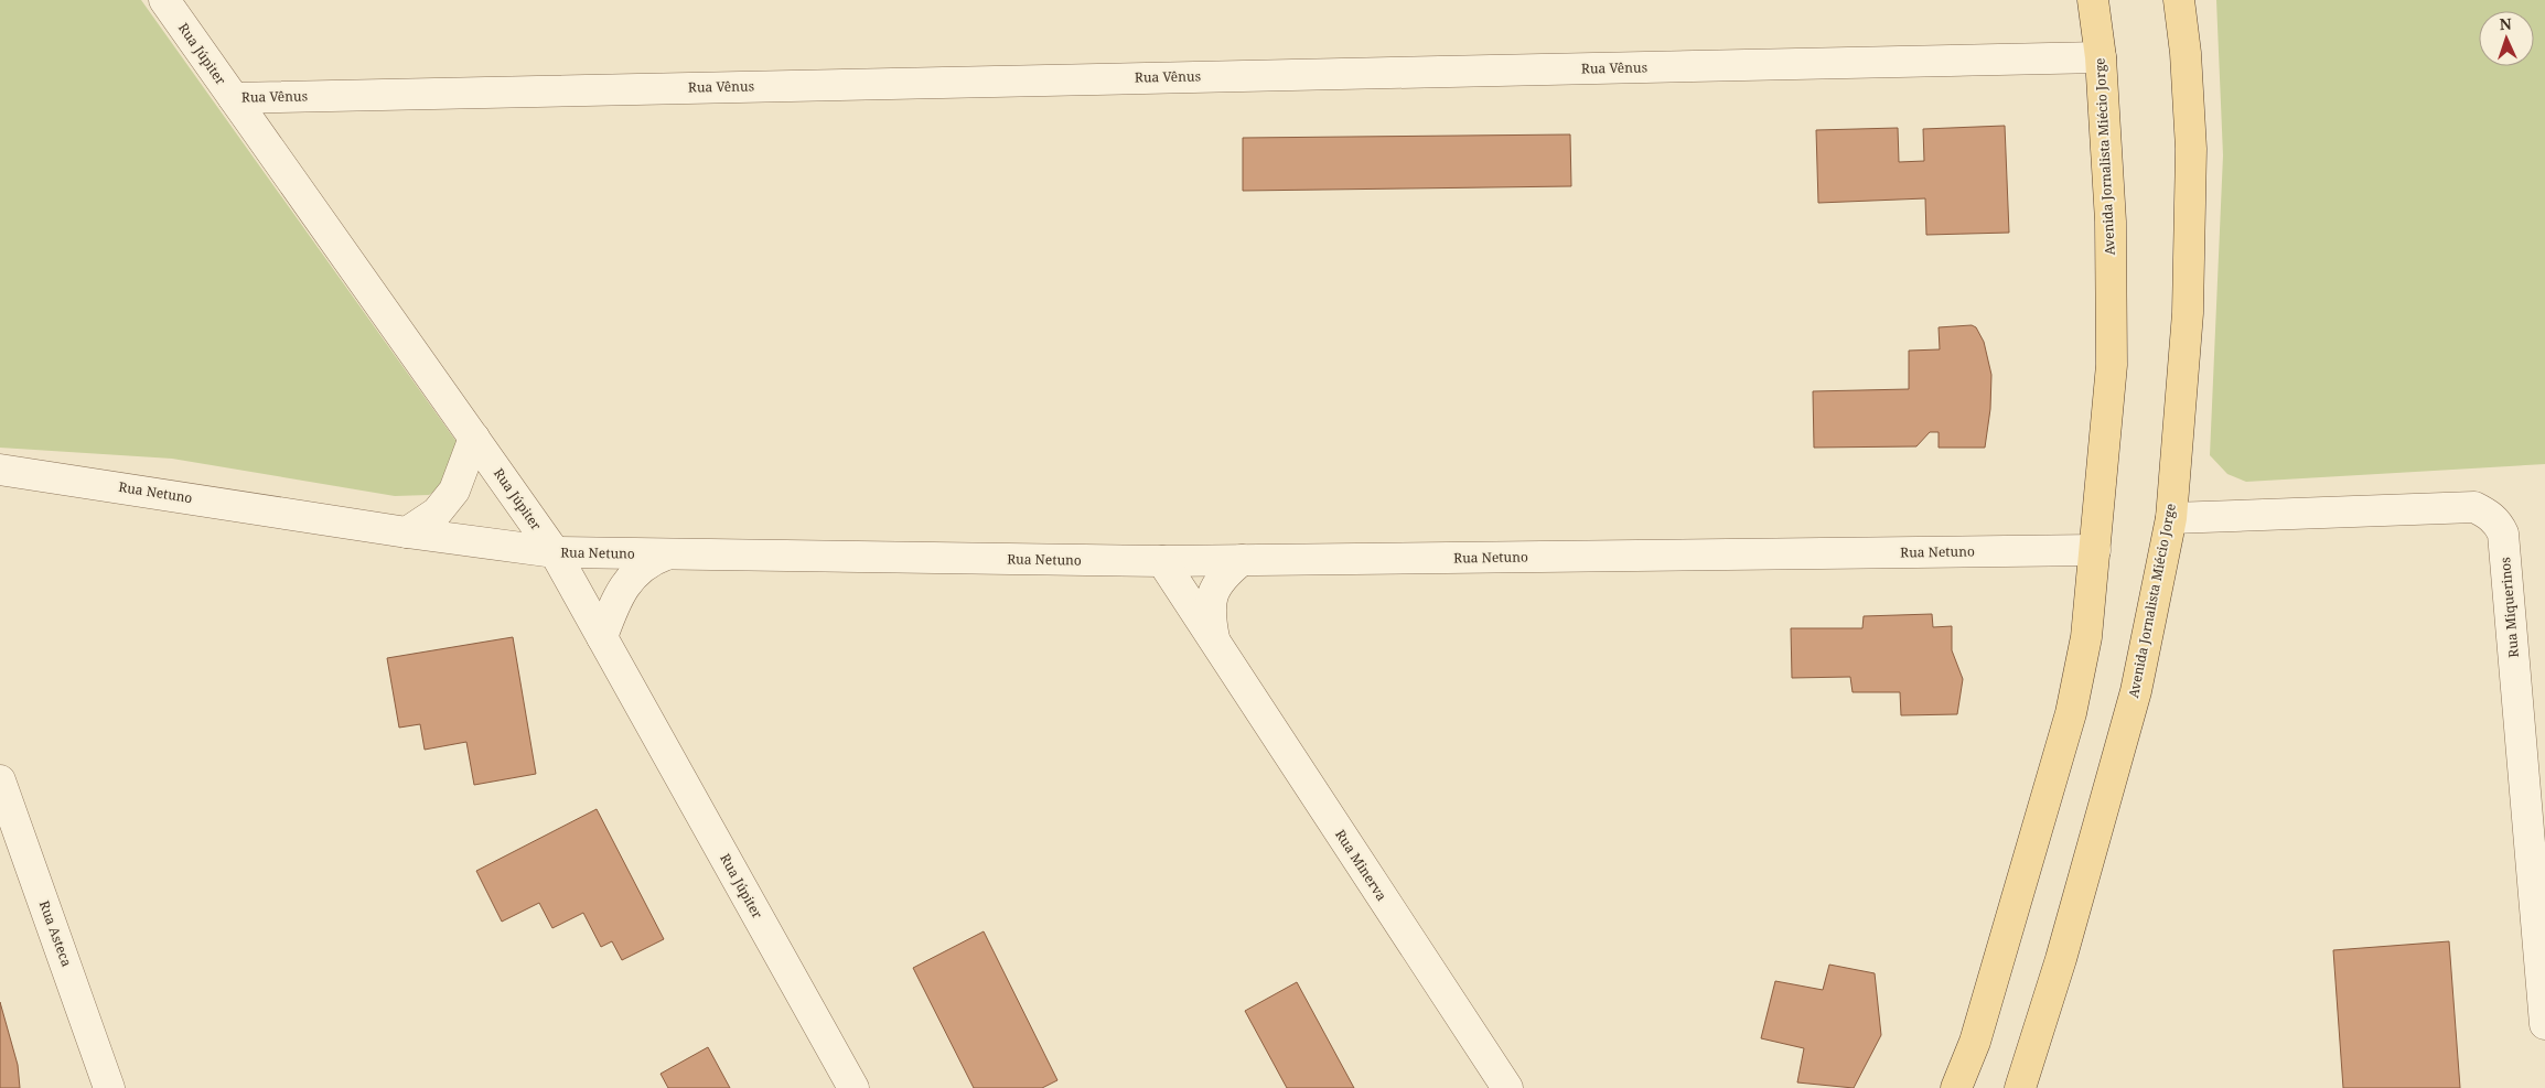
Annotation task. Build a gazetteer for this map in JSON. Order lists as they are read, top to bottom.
{
  "streets": {
    "main road": ["Avenida Jornalista Miécio Jorge"],
    "street": [
      "Rua Júpiter",
      "Rua Vênus",
      "Rua Netuno",
      "Rua Miquerinos",
      "Rua Minerva",
      "Rua Asteca"
    ]
  },
  "crossings": [
    ["Rua Júpiter", "Rua Vênus"],
    ["Rua Júpiter", "Rua Netuno"],
    ["Rua Vênus", "Avenida Jornalista Miécio Jorge"],
    ["Avenida Jornalista Miécio Jorge", "Rua Netuno"],
    ["Avenida Jornalista Miécio Jorge", "Rua Miquerinos"],
    ["Rua Netuno", "Rua Minerva"]
  ],
  "north": "top"
}
